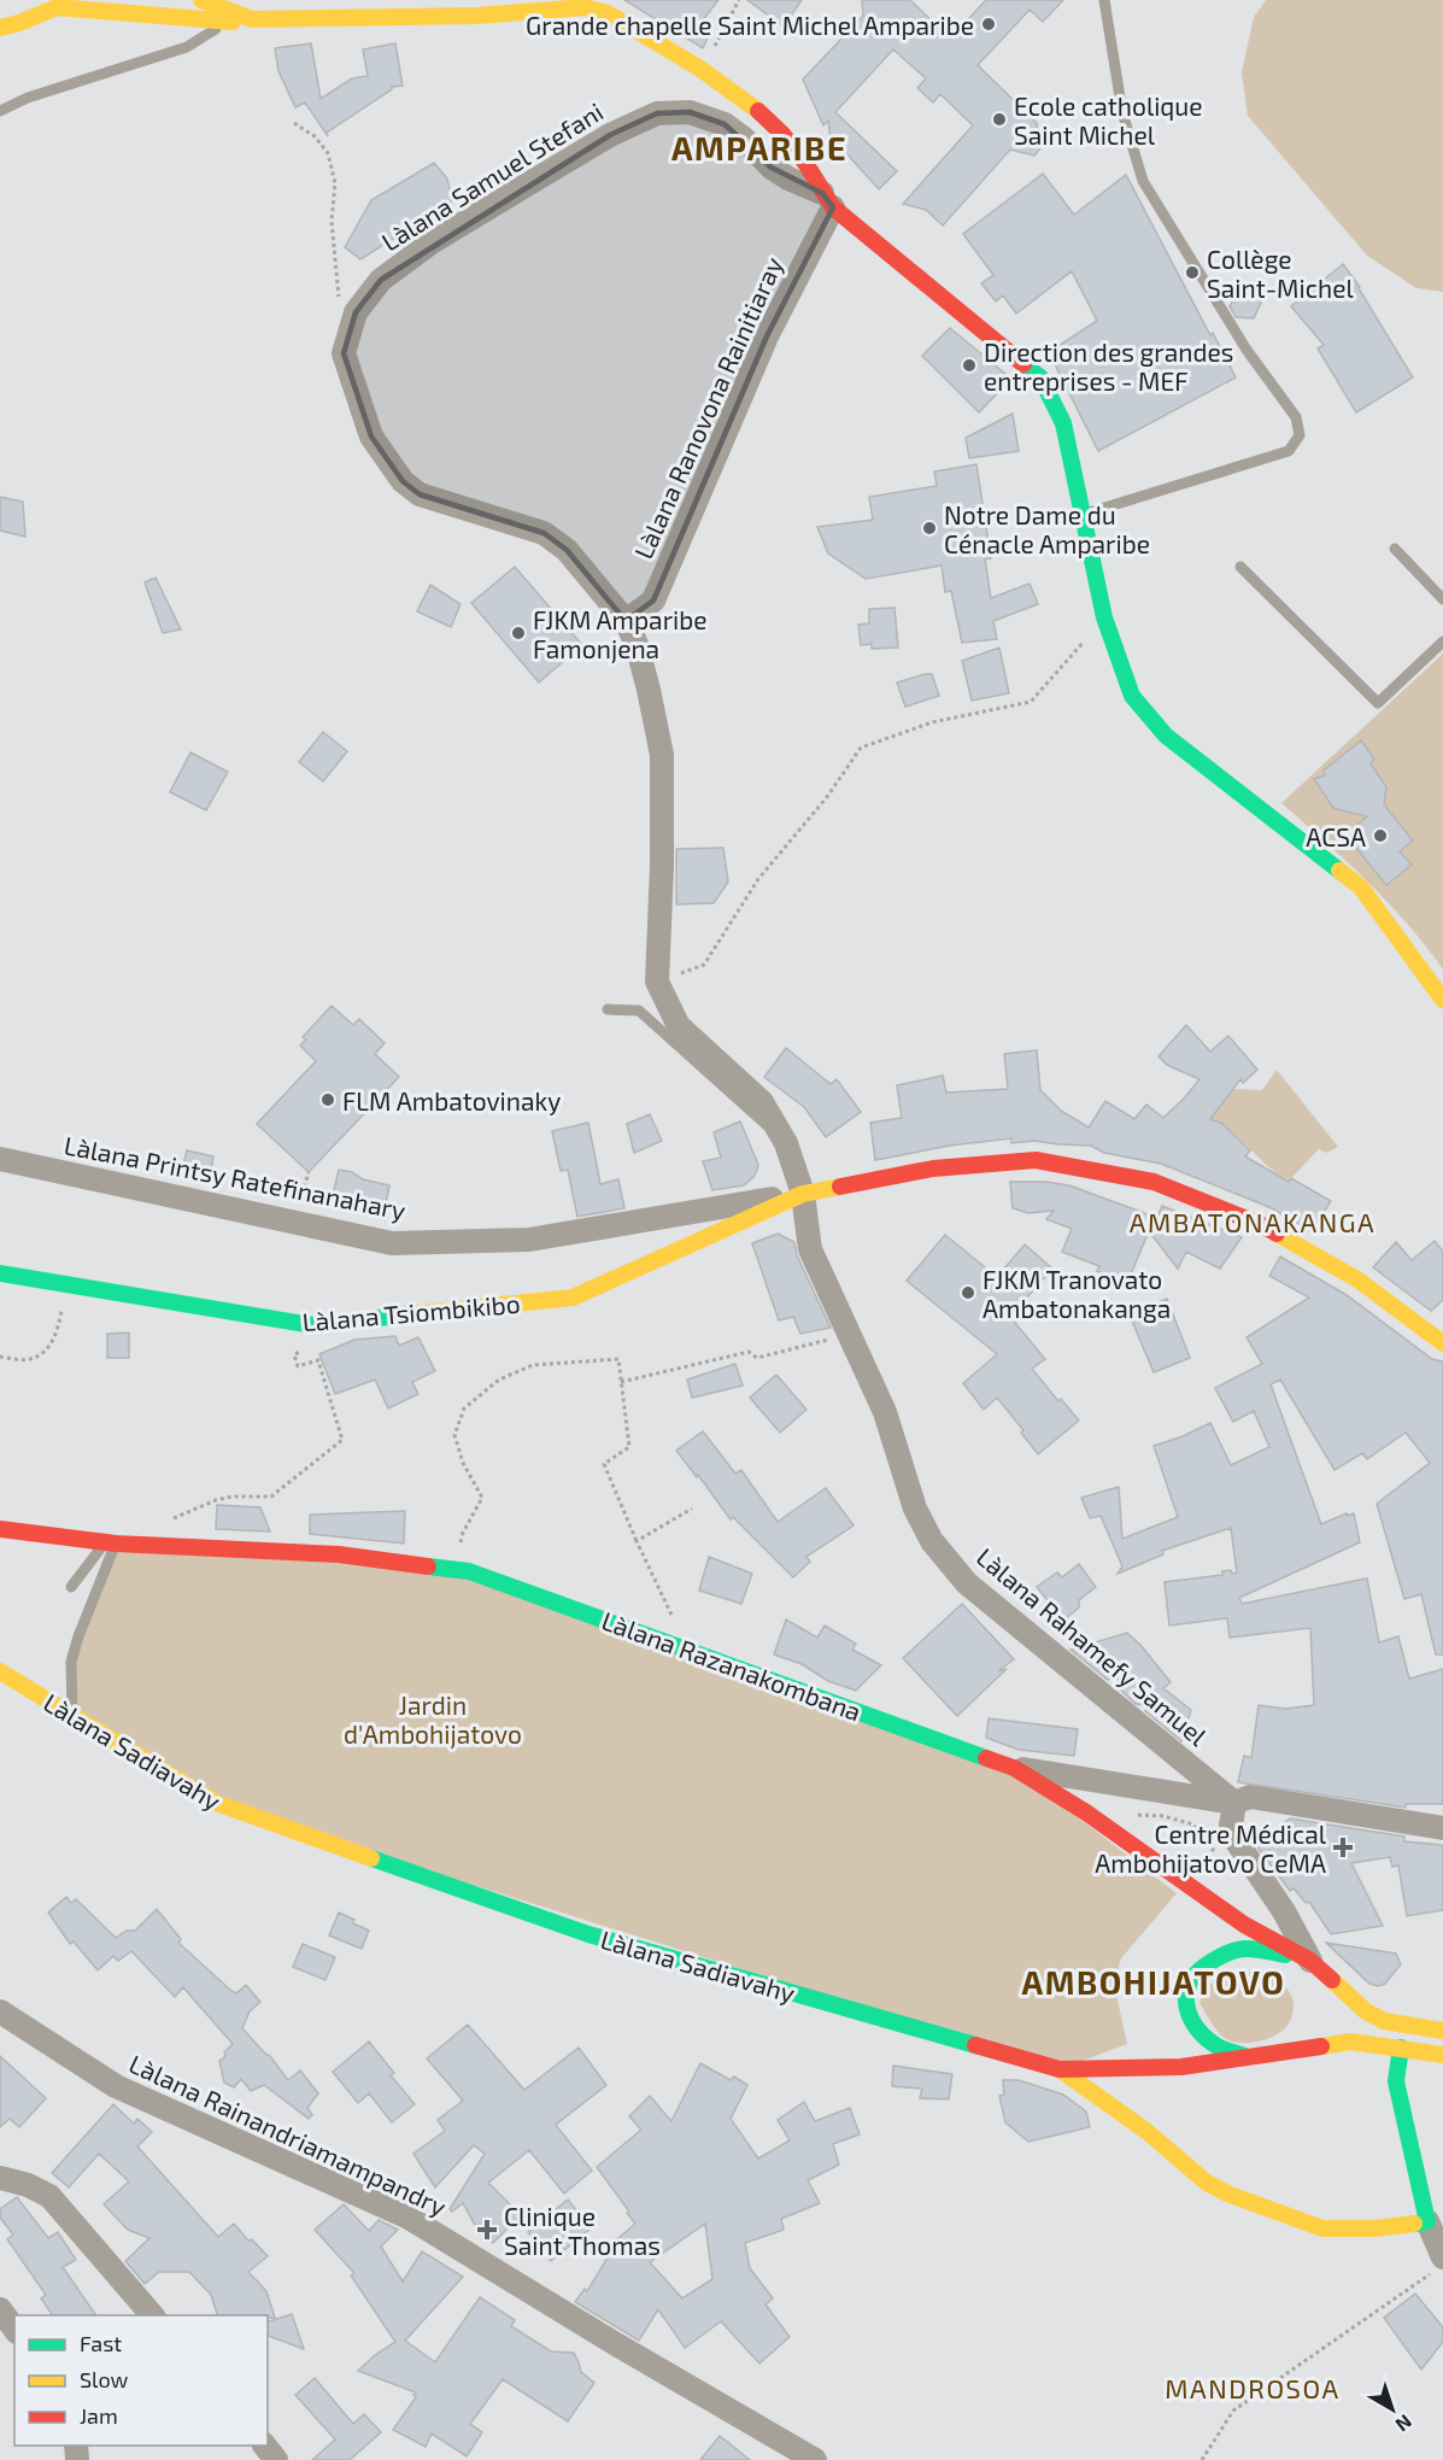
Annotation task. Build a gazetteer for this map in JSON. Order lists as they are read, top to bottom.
{
  "streets": {
    "street": [
      "Làlana Samuel Stefani",
      "Làlana Ranovona Rainitiaray",
      "Làlana Printsy Ratefinanahary",
      "Làlana Tsiombikibo",
      "Làlana Rahamefy Samuel",
      "Làlana Razanakombana",
      "Làlana Sadiavahy",
      "Làlana Rainandriamampandry"
    ]
  },
  "crossings": [
    ["Làlana Samuel Stefani", "Làlana Ranovona Rainitiaray"],
    ["Làlana Samuel Stefani", "Làlana Printsy Ratefinanahary"],
    ["Làlana Samuel Stefani", "Làlana Tsiombikibo"],
    ["Làlana Samuel Stefani", "Làlana Rahamefy Samuel"],
    ["Làlana Printsy Ratefinanahary", "Làlana Tsiombikibo"],
    ["Làlana Printsy Ratefinanahary", "Làlana Rahamefy Samuel"],
    ["Làlana Tsiombikibo", "Làlana Rahamefy Samuel"]
  ],
  "districts": [
    "AMPARIBE",
    "AMBATONAKANGA",
    "AMBOHIJATOVO",
    "MANDROSOA"
  ],
  "parks": ["Jardin d'Ambohijatovo"],
  "places": {
    "other": [
      "Grande chapelle Saint Michel Amparibe",
      "Ecole catholique Saint Michel",
      "Collège Saint-Michel",
      "Direction des grandes entreprises - MEF",
      "Notre Dame du Cénacle Amparibe",
      "FJKM Amparibe Famonjena",
      "ACSA",
      "FLM Ambatovinaky",
      "FJKM Tranovato Ambatonakanga"
    ],
    "health": ["Centre Médical Ambohijatovo CeMA", "Clinique Saint Thomas"]
  },
  "legend": ["Fast", "Slow", "Jam"],
  "north": "bottom right"
}
